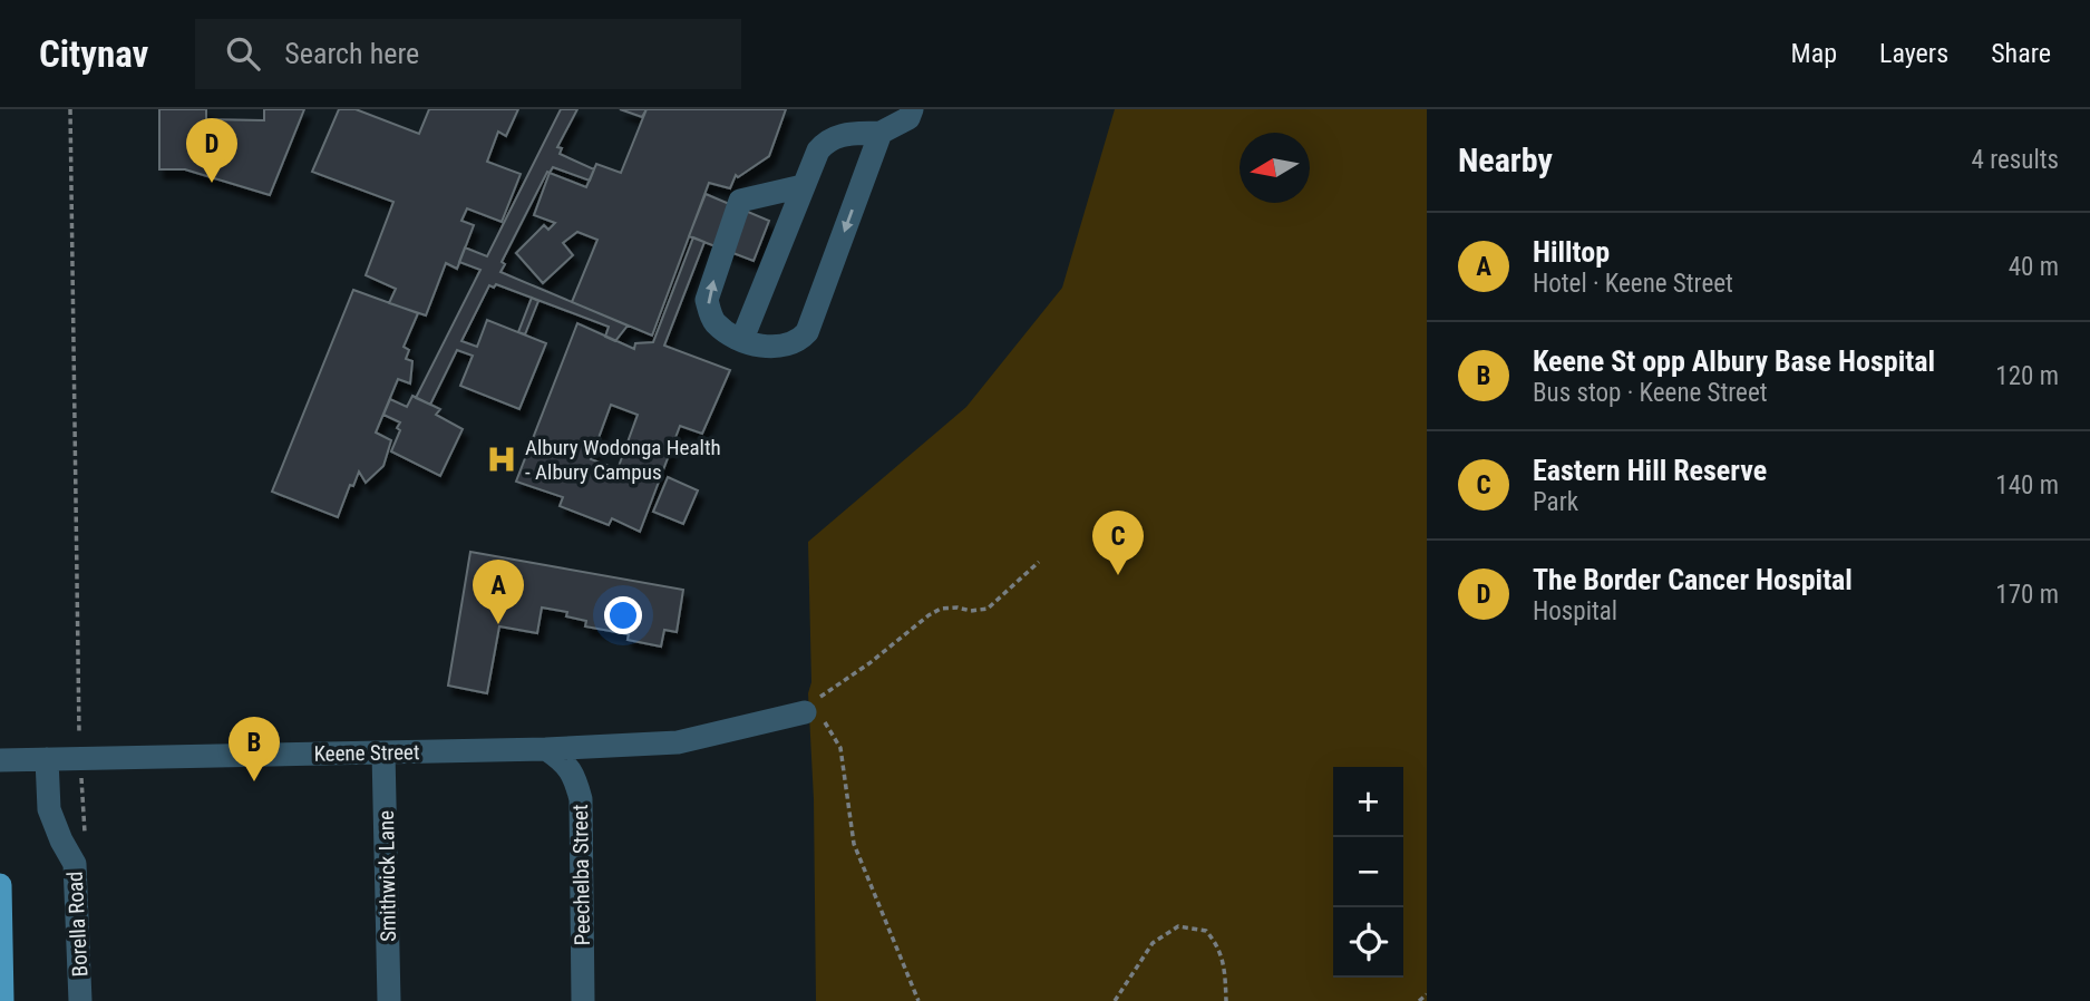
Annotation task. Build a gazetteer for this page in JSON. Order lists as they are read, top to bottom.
{
  "streets": {
    "street": [
      "Keene Street",
      "Peechelba Street",
      "Smithwick Lane",
      "Borella Road"
    ]
  },
  "crossings": [
    ["Keene Street", "Peechelba Street"],
    ["Keene Street", "Smithwick Lane"],
    ["Keene Street", "Borella Road"]
  ],
  "places": {
    "hospital": ["Albury Wodonga Health - Albury Campus"]
  },
  "north": "left",
  "page": {
    "header": "Citynav",
    "search": "Search here",
    "nav": ["Map", "Layers", "Share"],
    "heading": ["Nearby", "4 results"],
    "pins": [
      "D",
      "C",
      "A",
      "B"
    ],
    "list": [
      {
        "mark": "A",
        "name": "Hilltop",
        "note": "Hotel · Keene Street",
        "value": "40 m"
      },
      {
        "mark": "B",
        "name": "Keene St opp Albury Base Hospital",
        "note": "Bus stop · Keene Street",
        "value": "120 m"
      },
      {
        "mark": "C",
        "name": "Eastern Hill Reserve",
        "note": "Park",
        "value": "140 m"
      },
      {
        "mark": "D",
        "name": "The Border Cancer Hospital",
        "note": "Hospital",
        "value": "170 m"
      }
    ],
    "map_buttons": ["+", "−"]
  }
}
